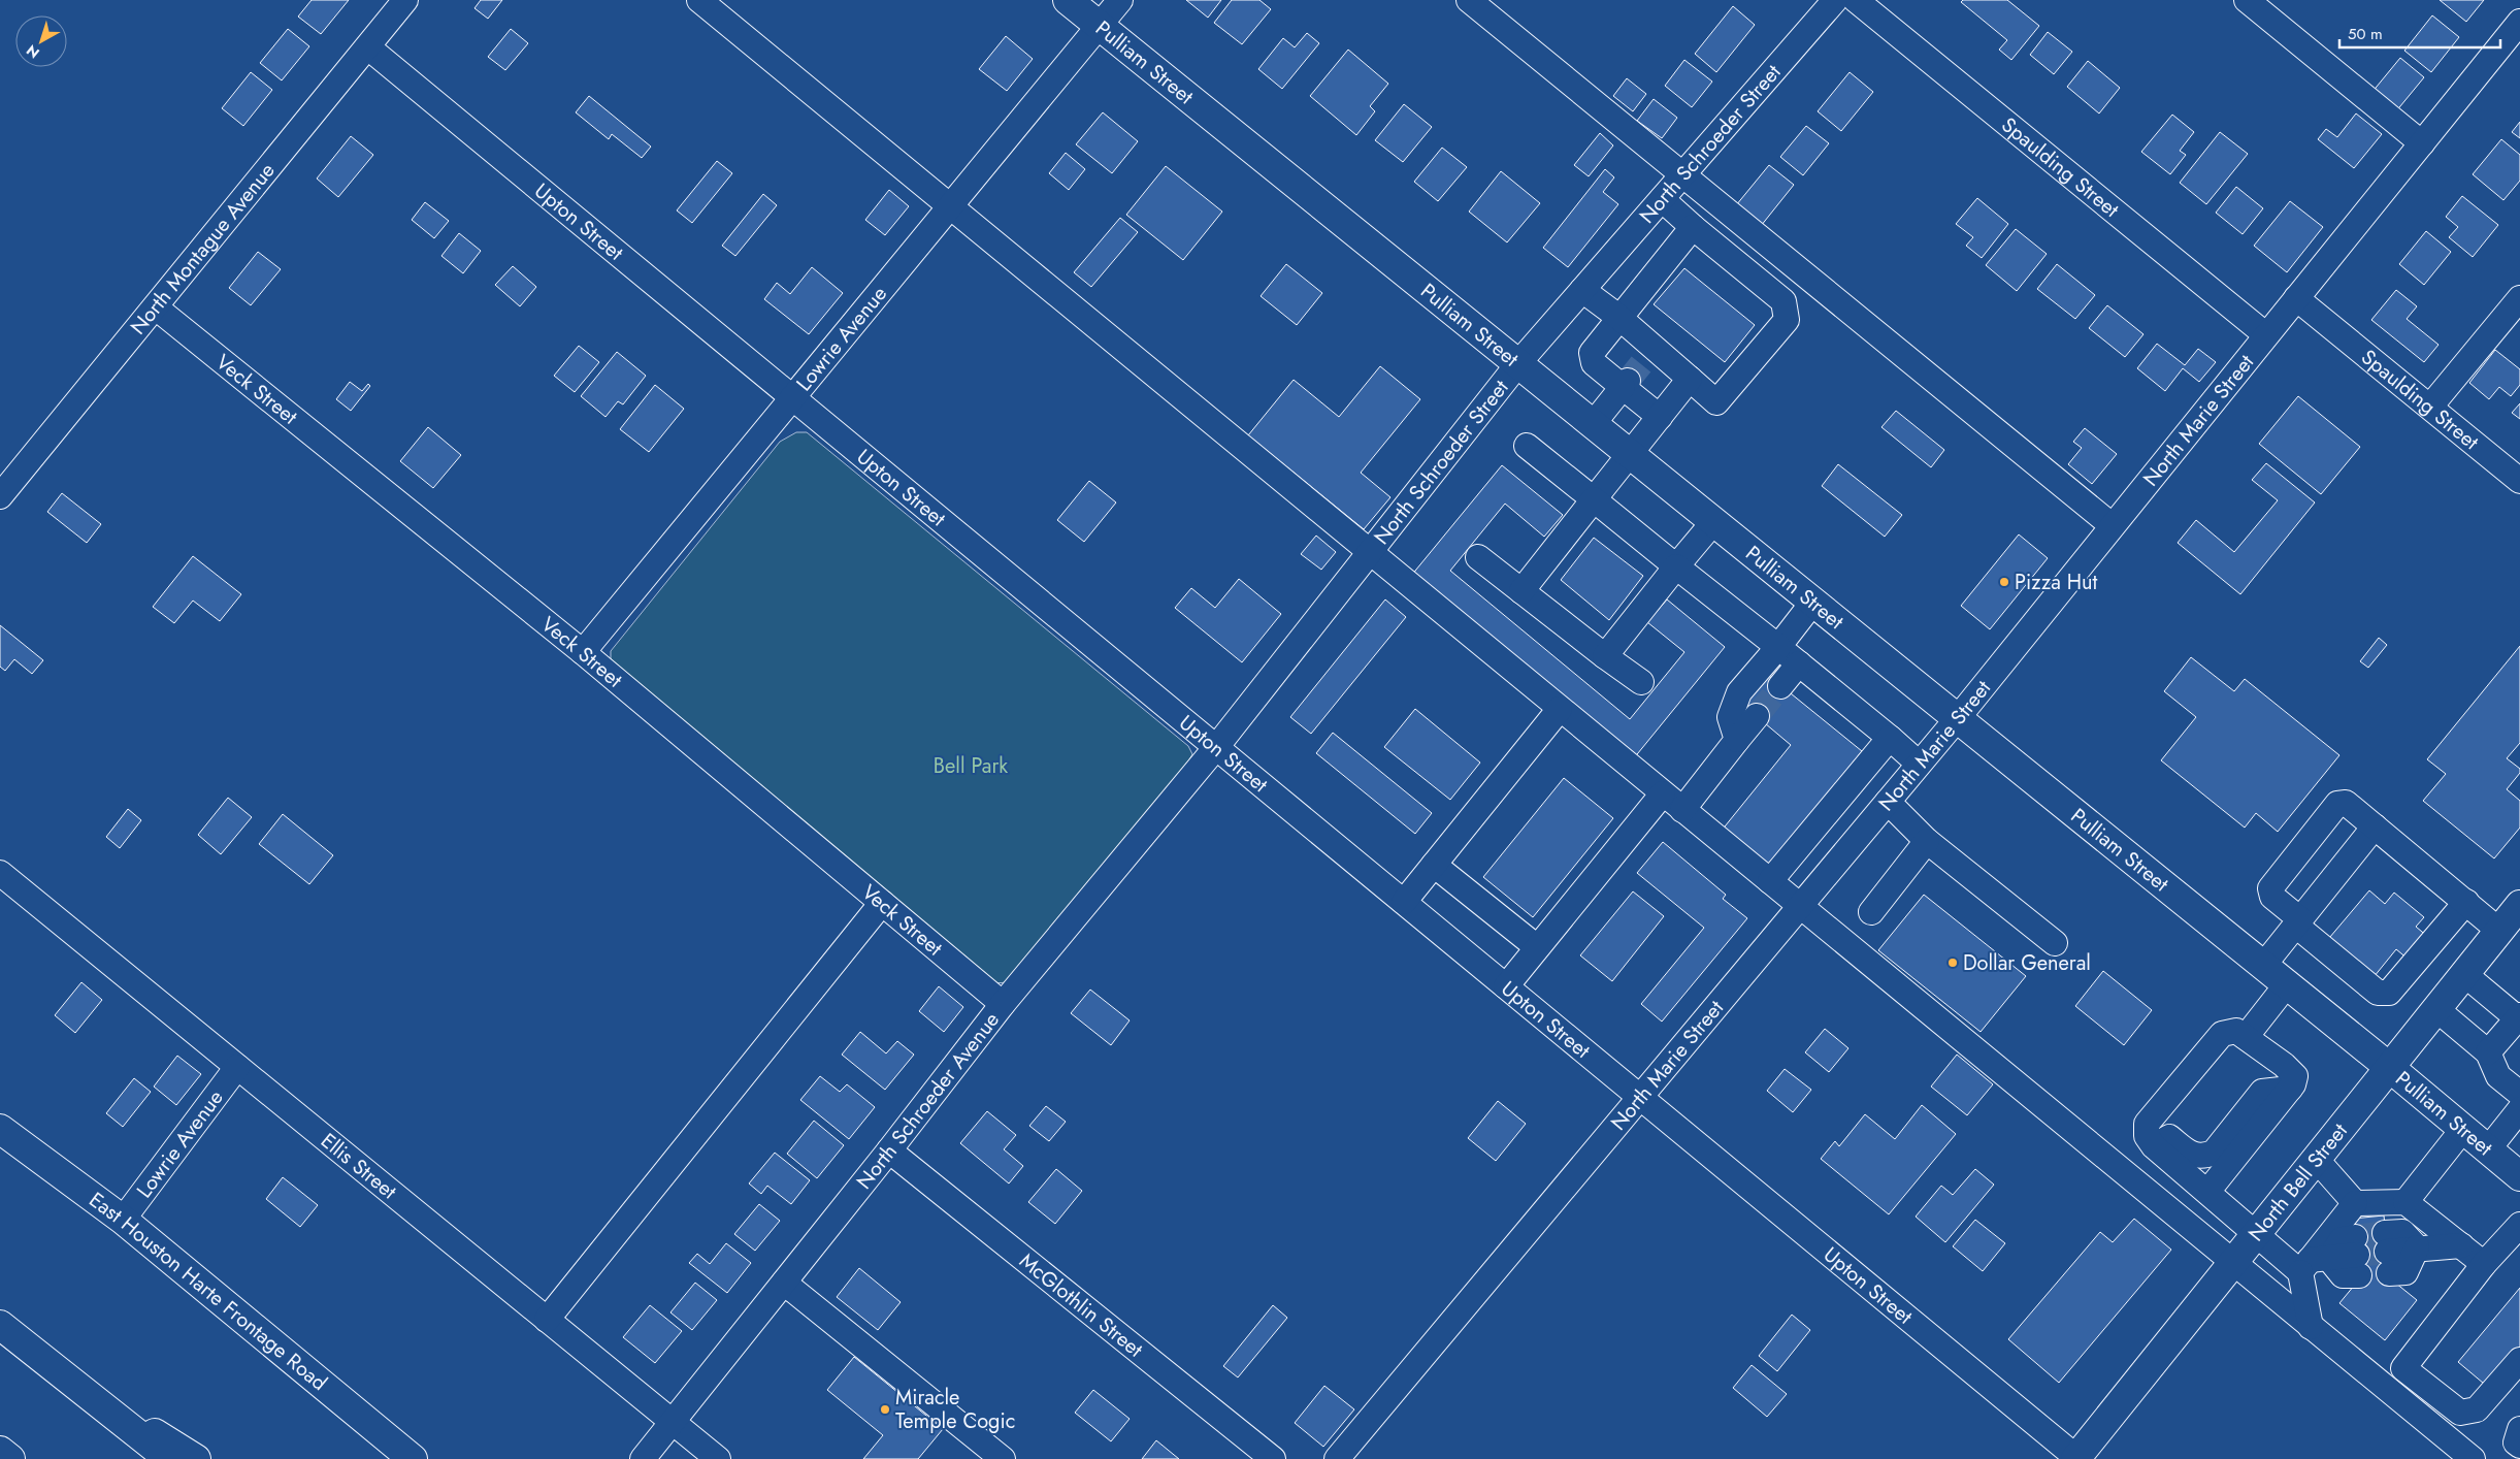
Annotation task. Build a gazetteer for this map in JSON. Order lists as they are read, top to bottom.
{
  "streets": {
    "main road": ["Pulliam Street", "North Bell Street", "East Houston Harte Frontage Road"],
    "street": [
      "North Schroeder Street",
      "Spaulding Street",
      "Upton Street",
      "North Montague Avenue",
      "Lowrie Avenue",
      "Veck Street",
      "North Marie Street",
      "North Schroeder Avenue",
      "Ellis Street",
      "McGlothlin Street"
    ]
  },
  "crossings": [
    ["Pulliam Street", "North Schroeder Street"],
    ["Pulliam Street", "Lowrie Avenue"],
    ["Pulliam Street", "North Marie Street"],
    ["Pulliam Street", "North Bell Street"],
    ["North Schroeder Street", "Upton Street"],
    ["North Schroeder Street", "North Schroeder Avenue"],
    ["Spaulding Street", "North Marie Street"],
    ["Upton Street", "North Montague Avenue"],
    ["Upton Street", "Lowrie Avenue"],
    ["Upton Street", "North Marie Street"],
    ["Upton Street", "North Schroeder Avenue"],
    ["Upton Street", "North Bell Street"],
    ["North Montague Avenue", "Veck Street"],
    ["Lowrie Avenue", "Veck Street"],
    ["Lowrie Avenue", "Ellis Street"],
    ["Lowrie Avenue", "East Houston Harte Frontage Road"],
    ["Veck Street", "North Schroeder Avenue"],
    ["North Schroeder Avenue", "Ellis Street"],
    ["North Schroeder Avenue", "McGlothlin Street"]
  ],
  "parks": ["Bell Park"],
  "places": ["Pizza Hut", "Dollar General", "Miracle Temple Cogic"],
  "scale_bar": "50 m",
  "north": "bottom left"
}
